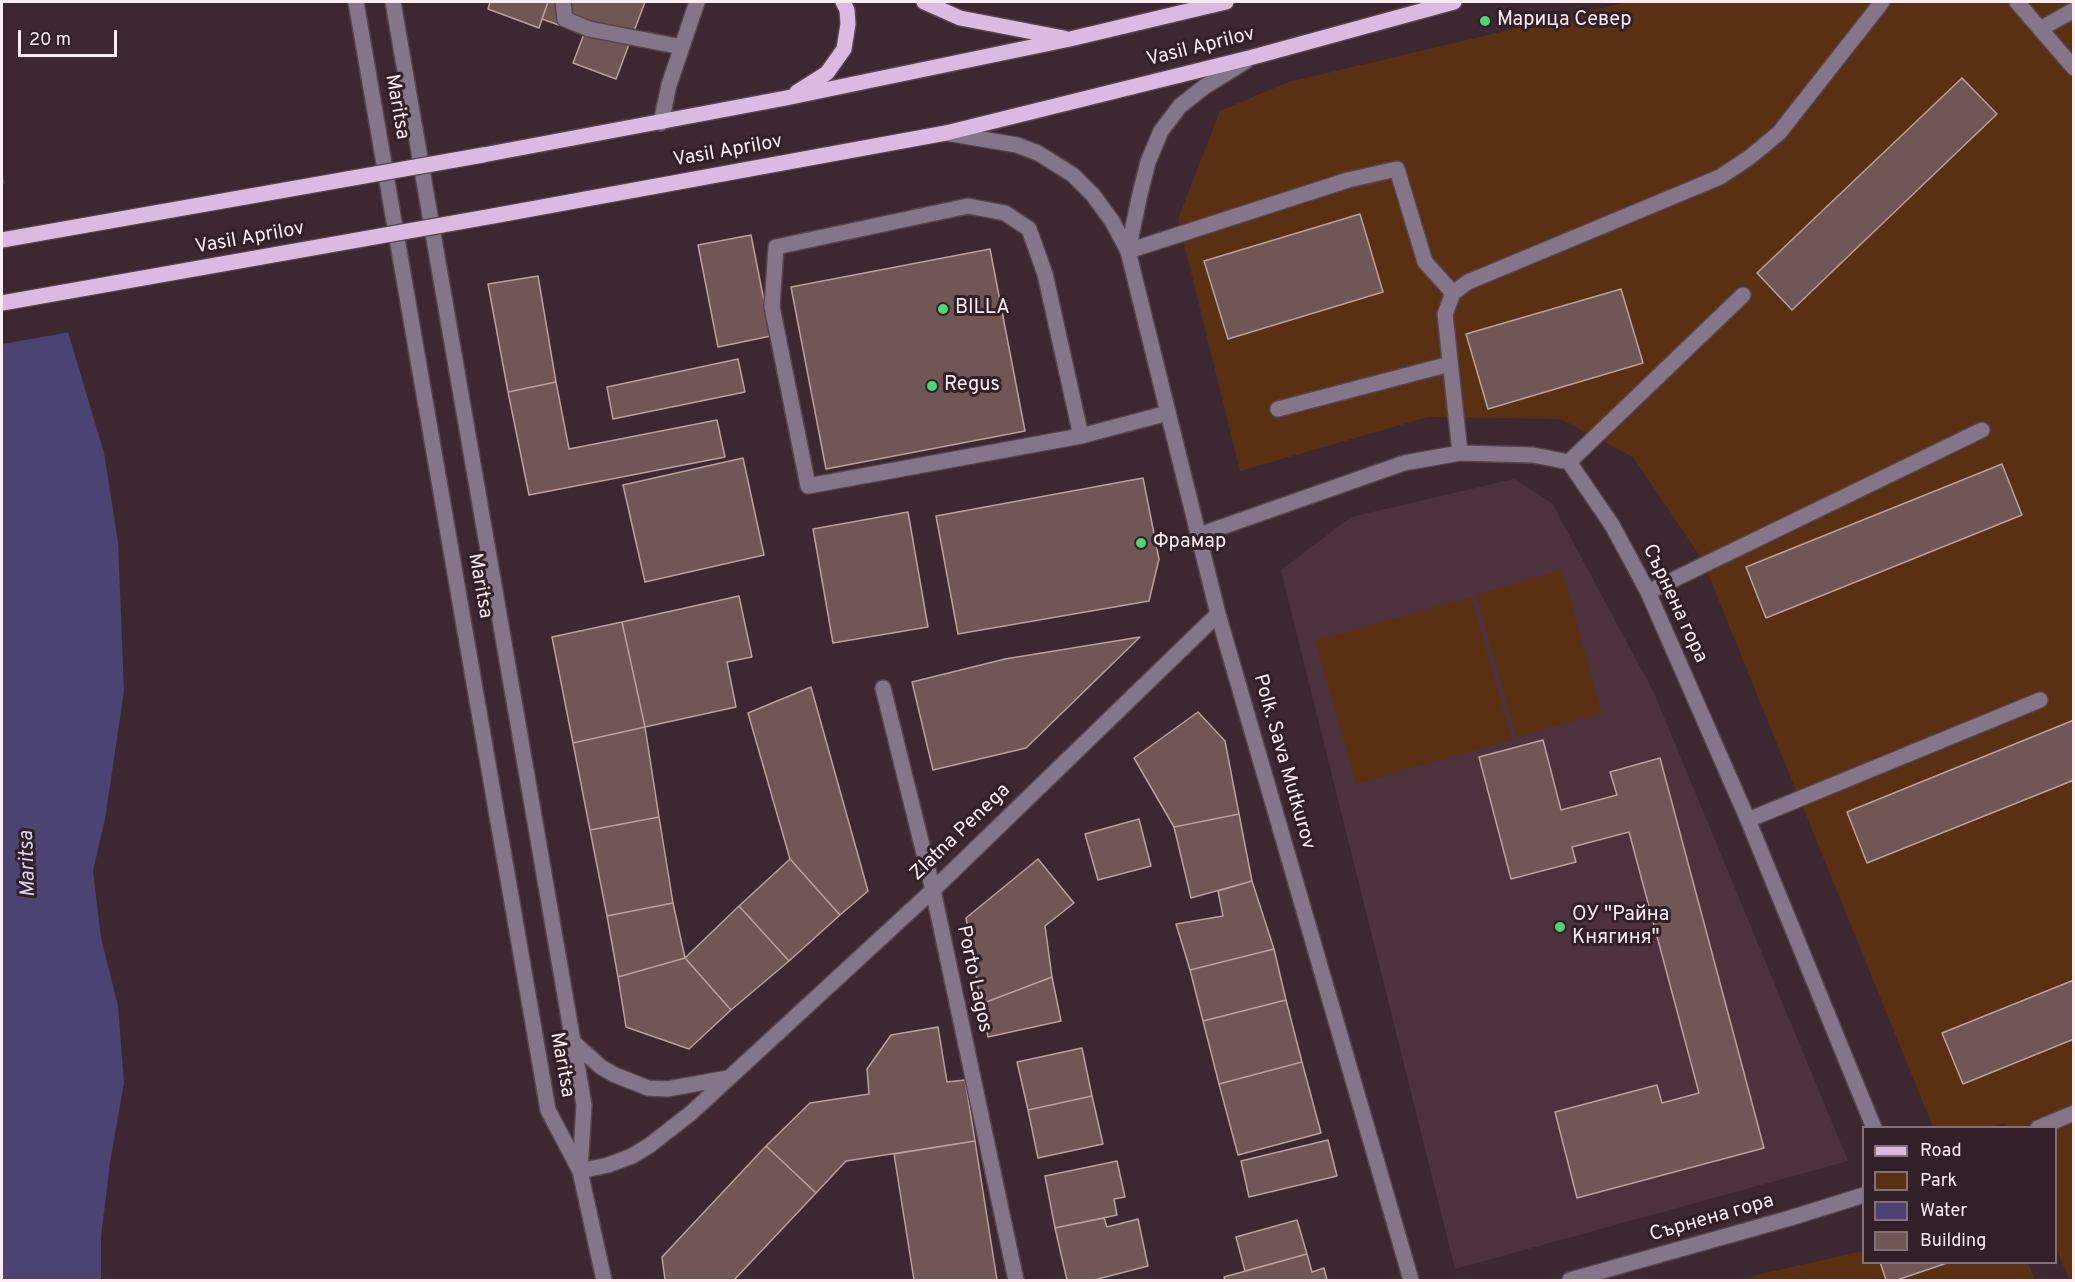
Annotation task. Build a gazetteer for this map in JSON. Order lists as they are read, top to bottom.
{
  "streets": {
    "main road": ["Vasil Aprilov"],
    "street": [
      "Maritsa",
      "Сърнена гора",
      "Polk. Sava Mutkurov",
      "Zlatna Penega",
      "Porto Lagos"
    ]
  },
  "crossings": [
    ["Maritsa", "Zlatna Penega"],
    ["Polk. Sava Mutkurov", "Zlatna Penega"],
    ["Zlatna Penega", "Porto Lagos"]
  ],
  "water": ["Maritsa"],
  "places": [
    "Марица Север",
    "BILLA",
    "Regus",
    "Фрамар",
    "ОУ \"Райна Княгиня\""
  ],
  "legend": [
    "Road",
    "Park",
    "Water",
    "Building"
  ],
  "scale_bar": "20 m"
}
